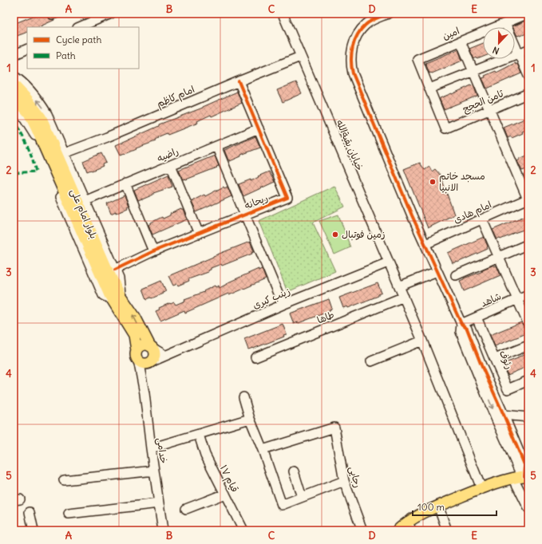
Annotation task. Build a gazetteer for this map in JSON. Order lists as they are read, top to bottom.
{
  "streets": {
    "main road": ["بلوار امام علی"],
    "street": [
      "امین",
      "امام کاظم",
      "ثامن الحجج",
      "خیابان بقیةالله",
      "راضیه",
      "ریحانه",
      "امام هادی",
      "زینب کبری",
      "شاهد",
      "طاها",
      "رئوف",
      "خدامی",
      "رجایی",
      "قیام ۱۷"
    ]
  },
  "crossings": [
    ["امین", "ثامن الحجج"],
    ["امام کاظم", "خیابان بقیةالله"],
    ["امام کاظم", "ریحانه"],
    ["امام کاظم", "بلوار امام علی"],
    ["خیابان بقیةالله", "زینب کبری"],
    ["خیابان بقیةالله", "طاها"],
    ["راضیه", "ریحانه"],
    ["بلوار امام علی", "زینب کبری"],
    ["بلوار امام علی", "خدامی"],
    ["زینب کبری", "خدامی"],
    ["شاهد", "رئوف"]
  ],
  "places": ["مسجد خاتم الانبیا", "زمین فوتبال"],
  "legend": ["Cycle path", "Path"],
  "scale_bar": "100 m",
  "north": "bottom",
  "grid": {
    "columns": [
      "A",
      "B",
      "C",
      "D",
      "E"
    ],
    "rows": [
      "1",
      "2",
      "3",
      "4",
      "5"
    ]
  }
}
